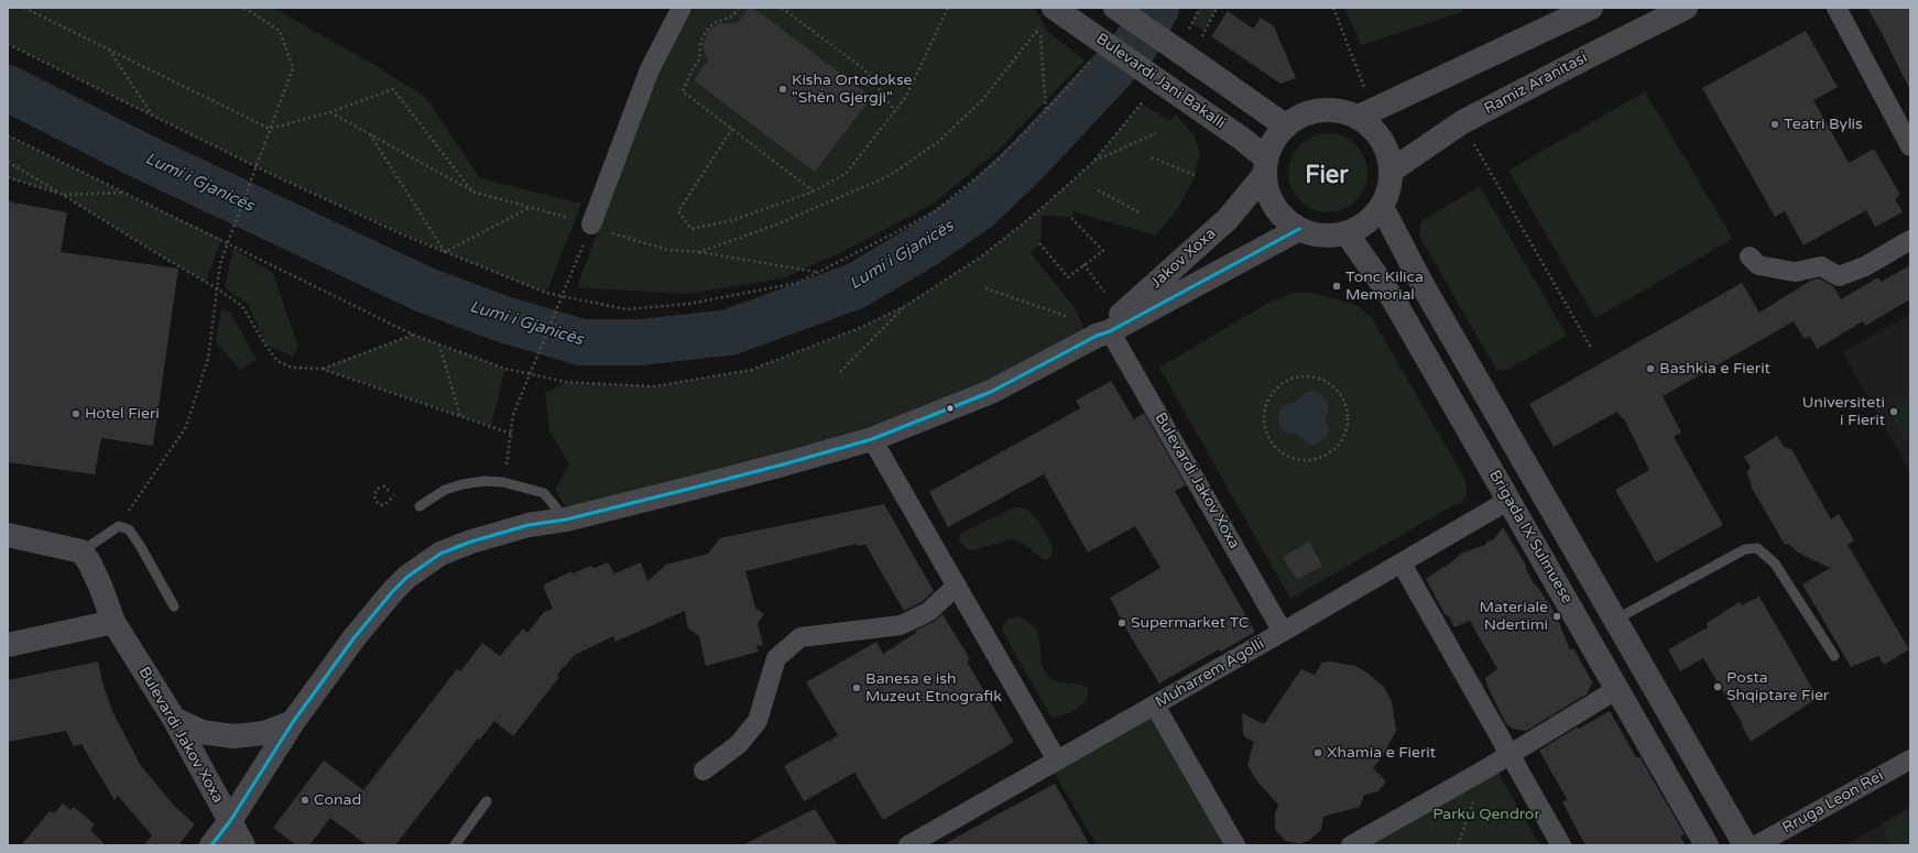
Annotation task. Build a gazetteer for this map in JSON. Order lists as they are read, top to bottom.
{
  "streets": {
    "main road": [
      "Bulevardi Jani Bakalli",
      "Ramiz Aranitasi",
      "Jakov Xoxa",
      "Bulevardi Jakov Xoxa",
      "Brigada IX Sulmuese"
    ],
    "street": ["Muharrem Agolli", "Rruga Leon Rei"]
  },
  "crossings": [
    ["Bulevardi Jani Bakalli", "Ramiz Aranitasi"],
    ["Bulevardi Jani Bakalli", "Jakov Xoxa"],
    ["Bulevardi Jani Bakalli", "Brigada IX Sulmuese"],
    ["Ramiz Aranitasi", "Jakov Xoxa"],
    ["Ramiz Aranitasi", "Brigada IX Sulmuese"],
    ["Jakov Xoxa", "Bulevardi Jakov Xoxa"],
    ["Jakov Xoxa", "Brigada IX Sulmuese"],
    ["Bulevardi Jakov Xoxa", "Muharrem Agolli"],
    ["Brigada IX Sulmuese", "Muharrem Agolli"]
  ],
  "districts": ["Fier"],
  "water": ["Lumi i Gjanicës"],
  "parks": ["Parku Qendror"],
  "places": [
    "Kisha Ortodokse \"Shën Gjergji\"",
    "Teatri Bylis",
    "Tonc Kilica Memorial",
    "Bashkia e Fierit",
    "Universiteti i Fierit",
    "Hotel Fieri",
    "Materiale Ndertimi",
    "Supermarket TC",
    "Posta Shqiptare Fier",
    "Banesa e ish Muzeut Etnografik",
    "Xhamia e Fierit",
    "Conad"
  ]
}
